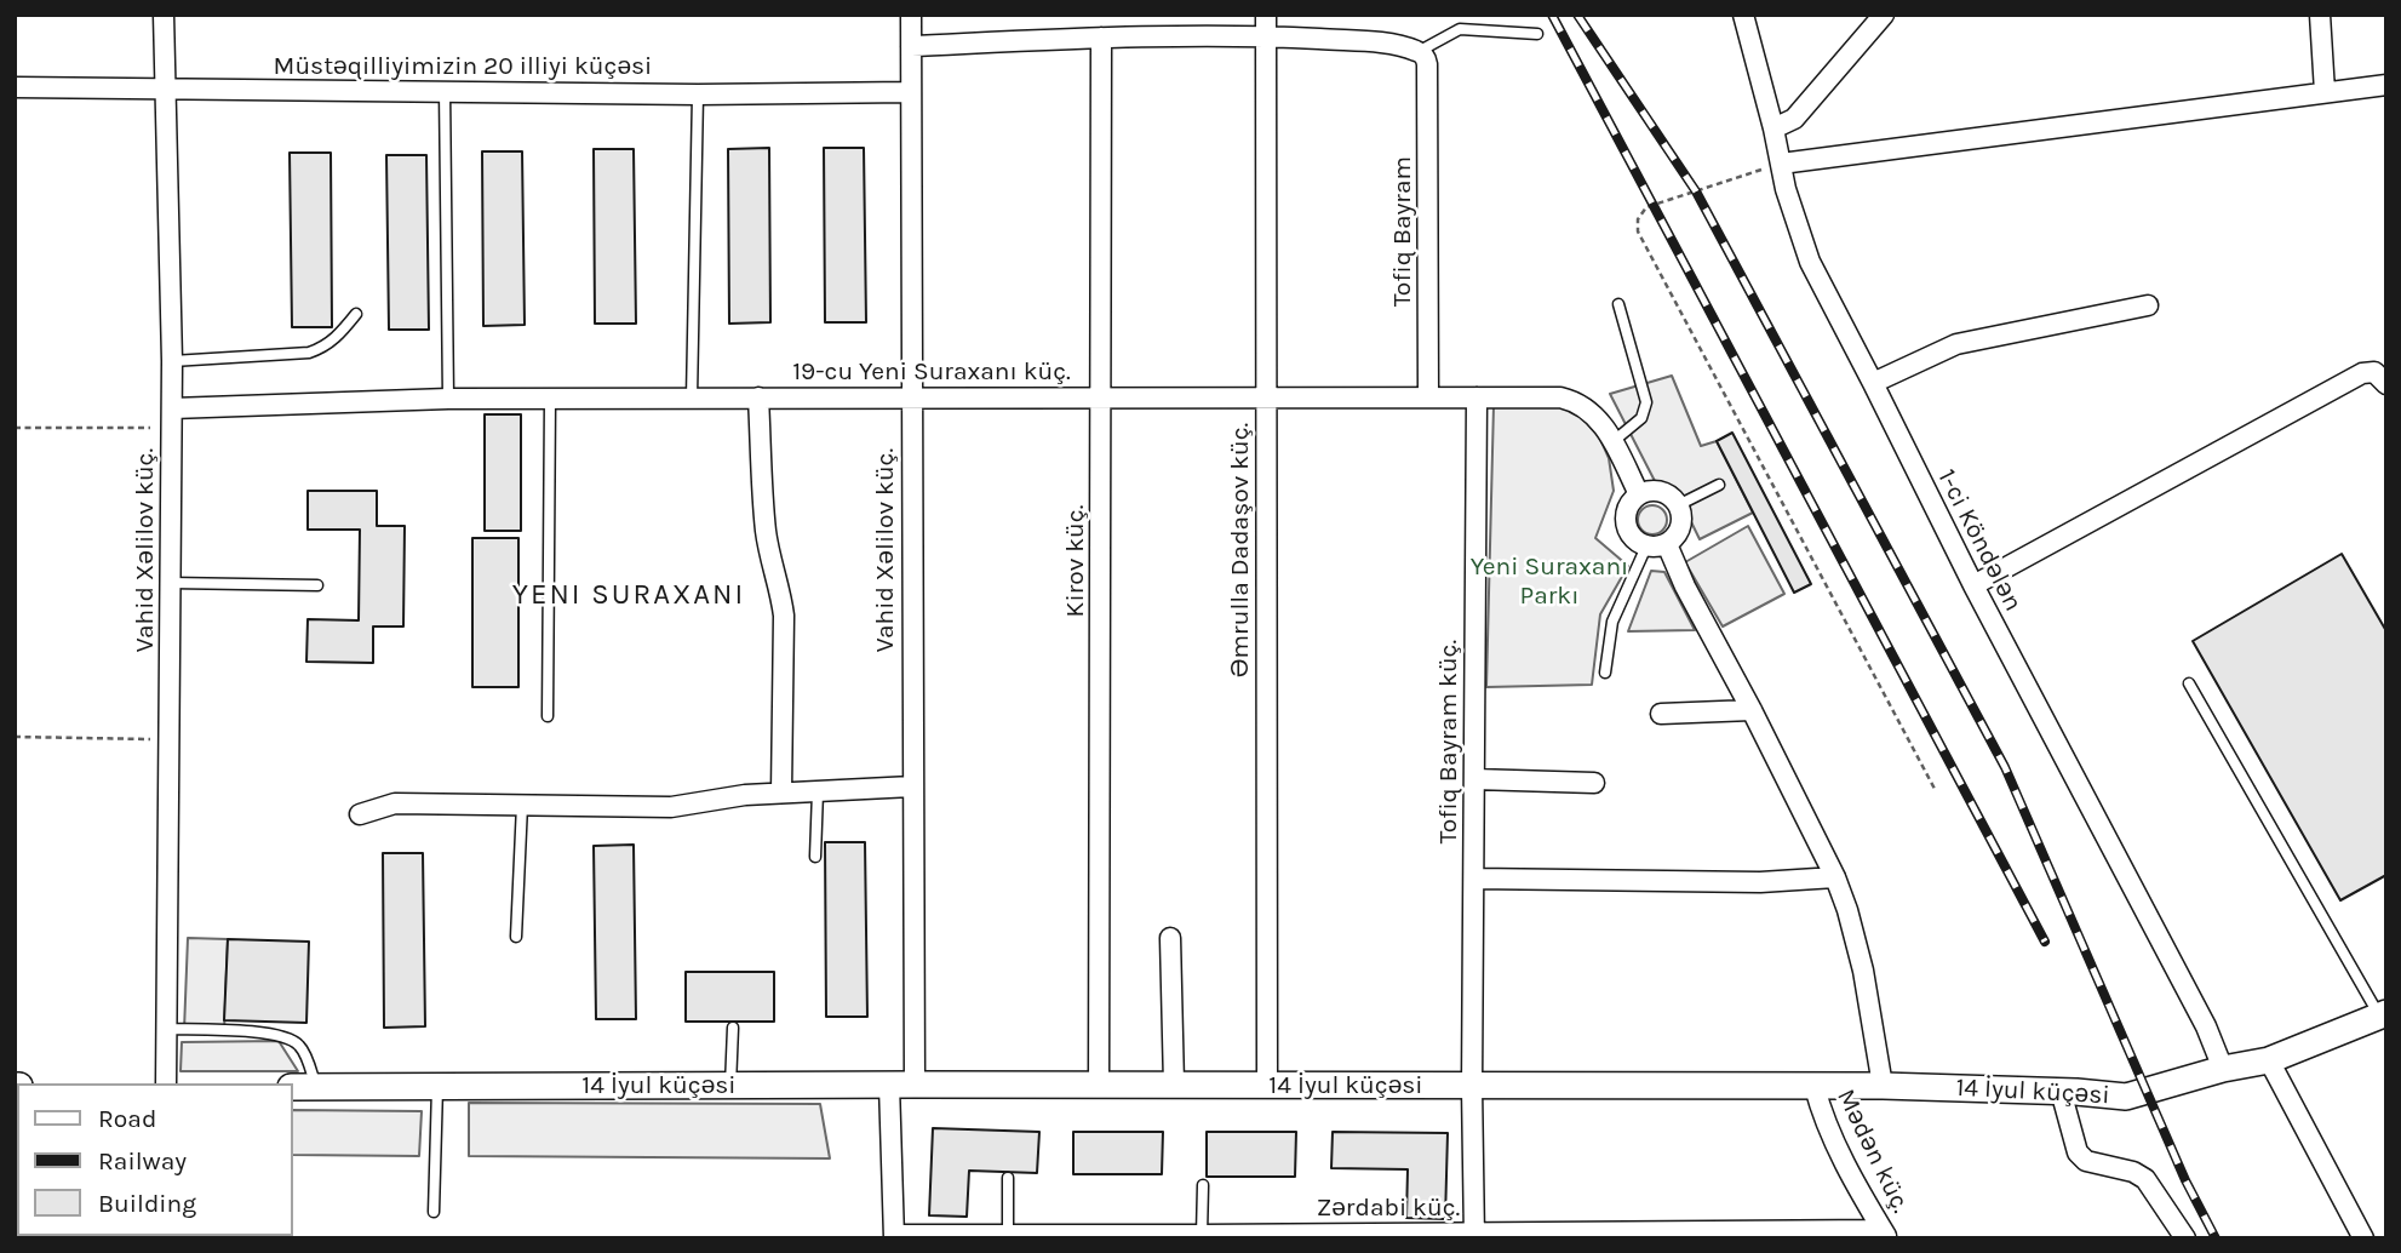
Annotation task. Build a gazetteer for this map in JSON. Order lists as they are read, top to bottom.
{
  "streets": {
    "street": [
      "Müstəqilliyimizin 20 illiyi küçəsi",
      "Tofiq Bayram",
      "19-cu Yeni Suraxanı küç.",
      "1-ci Köndələn",
      "Vahid Xəlilov küç.",
      "Əmrulla Dadaşov küç.",
      "Kirov küç.",
      "Tofiq Bayram küç.",
      "14 İyul küçəsi",
      "Mədən küç.",
      "Zərdabi küç."
    ]
  },
  "crossings": [
    ["Müstəqilliyimizin 20 illiyi küçəsi", "Vahid Xəlilov küç."],
    ["Tofiq Bayram", "19-cu Yeni Suraxanı küç."],
    ["19-cu Yeni Suraxanı küç.", "Vahid Xəlilov küç."],
    ["19-cu Yeni Suraxanı küç.", "Əmrulla Dadaşov küç."],
    ["19-cu Yeni Suraxanı küç.", "Kirov küç."],
    ["19-cu Yeni Suraxanı küç.", "Tofiq Bayram küç."],
    ["1-ci Köndələn", "14 İyul küçəsi"],
    ["Vahid Xəlilov küç.", "14 İyul küçəsi"],
    ["Vahid Xəlilov küç.", "Zərdabi küç."],
    ["Əmrulla Dadaşov küç.", "14 İyul küçəsi"],
    ["Kirov küç.", "14 İyul küçəsi"],
    ["Tofiq Bayram küç.", "14 İyul küçəsi"],
    ["Tofiq Bayram küç.", "Zərdabi küç."],
    ["14 İyul küçəsi", "Mədən küç."],
    ["Mədən küç.", "Zərdabi küç."]
  ],
  "districts": ["YENI SURAXANI"],
  "parks": ["Yeni Suraxanı Parkı"],
  "legend": ["Road", "Railway", "Building"]
}
